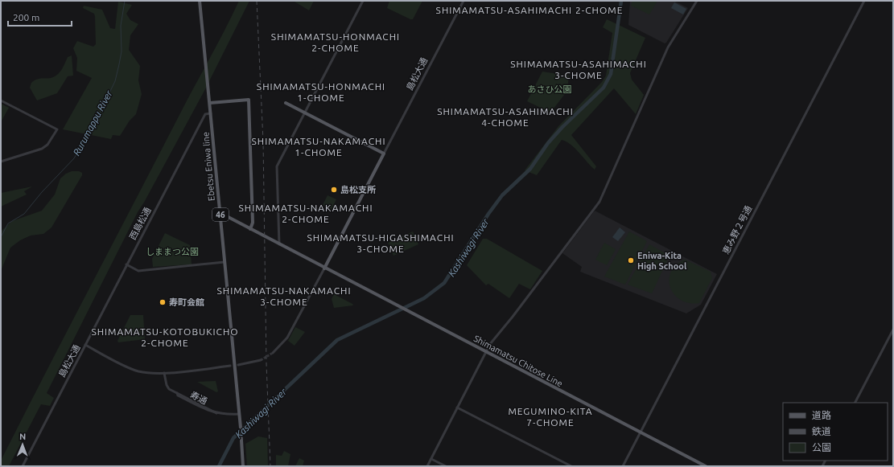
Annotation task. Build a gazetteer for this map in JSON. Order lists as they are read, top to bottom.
{
  "streets": {
    "main road": ["Ebetsu Eniwa line", "46", "Shimamatsu Chitose Line"],
    "street": [
      "島松大通",
      "西島松通",
      "恵み野２号通",
      "寿通"
    ]
  },
  "crossings": [
    ["島松大通", "西島松通"],
    ["島松大通", "寿通"],
    ["Ebetsu Eniwa line", "西島松通"],
    ["Ebetsu Eniwa line", "Shimamatsu Chitose Line"],
    ["Ebetsu Eniwa line", "寿通"],
    ["恵み野２号通", "Shimamatsu Chitose Line"]
  ],
  "districts": [
    "SHIMAMATSU-ASAHIMACHI 2-CHOME",
    "SHIMAMATSU-HONMACHI 2-CHOME",
    "SHIMAMATSU-ASAHIMACHI 3-CHOME",
    "SHIMAMATSU-HONMACHI 1-CHOME",
    "SHIMAMATSU-ASAHIMACHI 4-CHOME",
    "SHIMAMATSU-NAKAMACHI 1-CHOME",
    "SHIMAMATSU-NAKAMACHI 2-CHOME",
    "SHIMAMATSU-HIGASHIMACHI 3-CHOME",
    "SHIMAMATSU-NAKAMACHI 3-CHOME",
    "SHIMAMATSU-KOTOBUKICHO 2-CHOME",
    "MEGUMINO-KITA 7-CHOME"
  ],
  "water": ["Rurumappu River", "Kashiwagi River"],
  "parks": ["あさひ公園", "しままつ公園"],
  "places": ["島松支所", "Eniwa-Kita High School", "寿町会館"],
  "legend": ["道路", "鉄道", "公園"],
  "scale_bar": "200 m",
  "north": "top"
}
